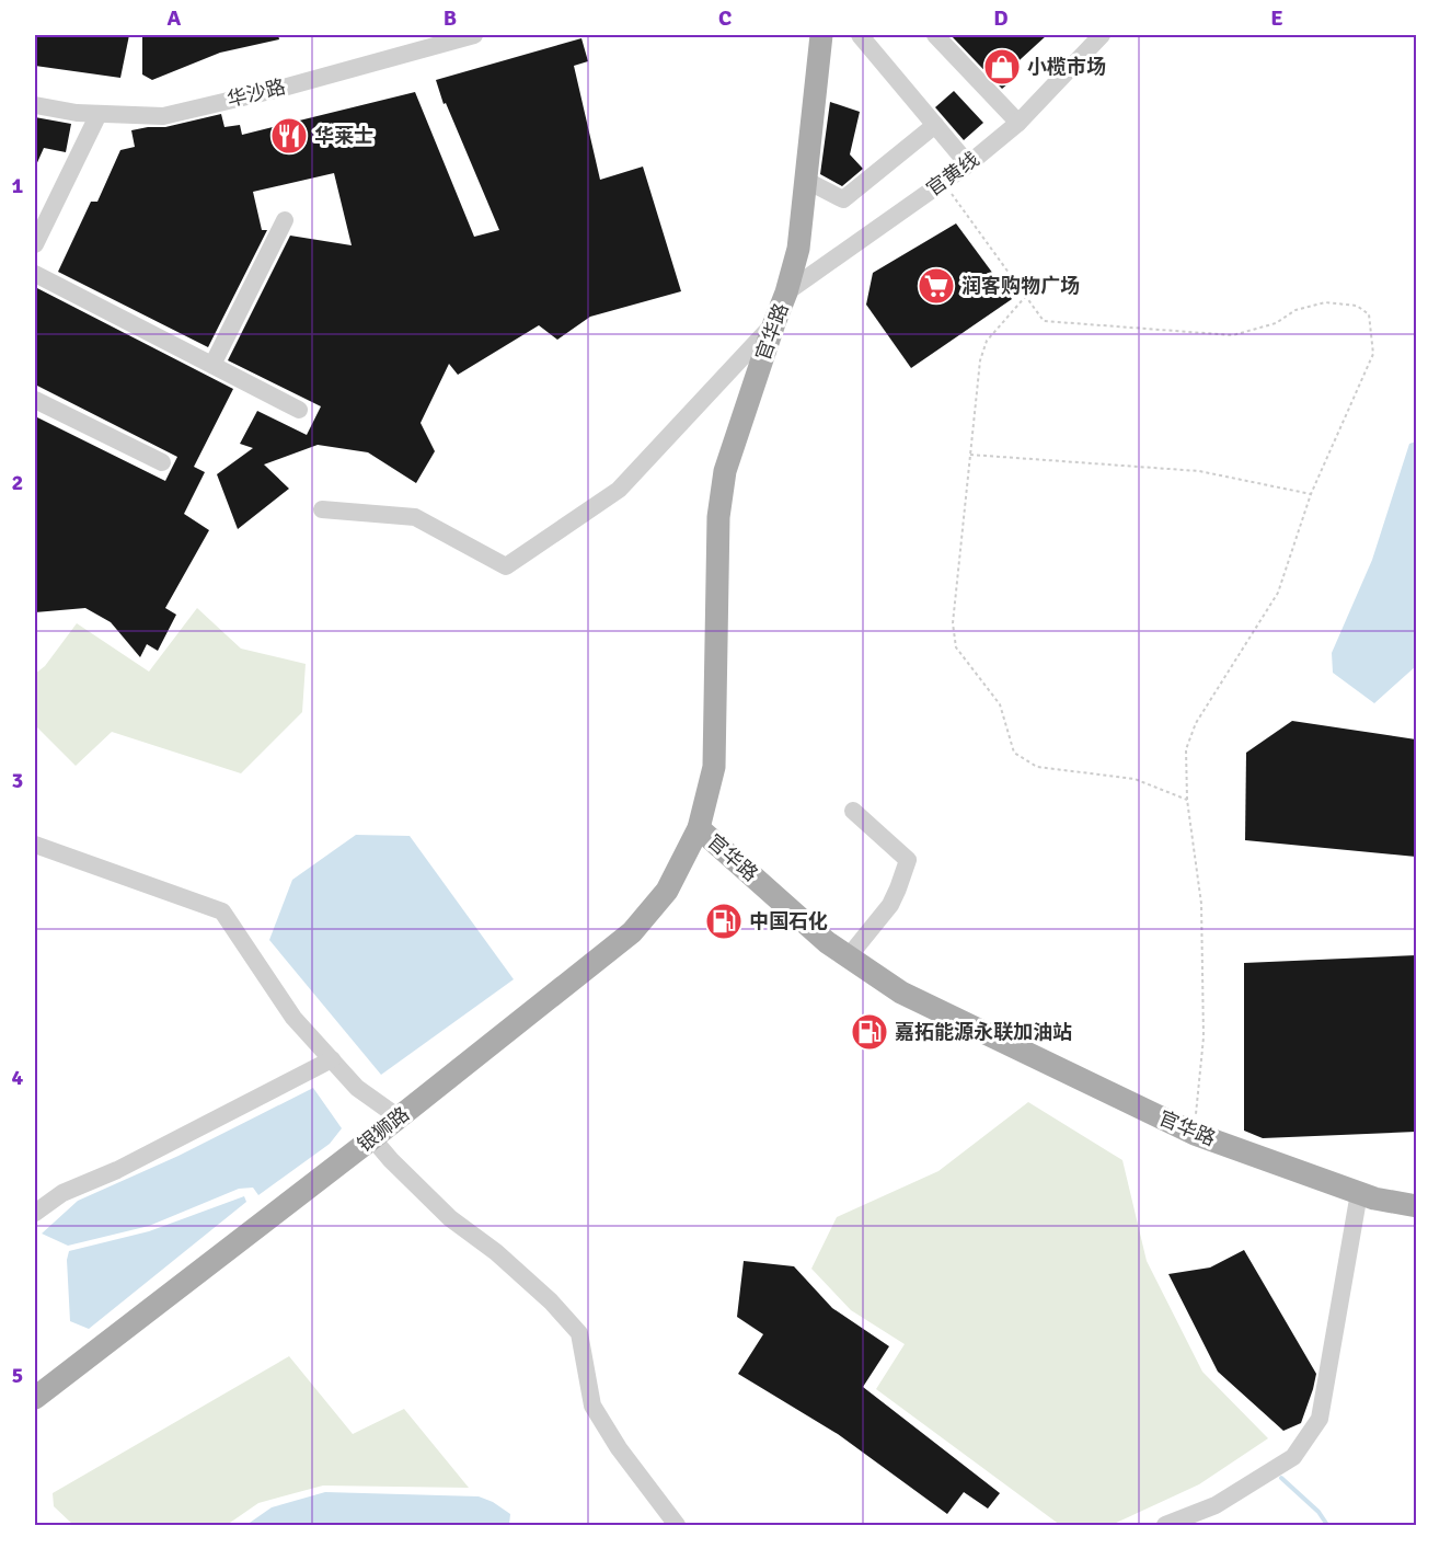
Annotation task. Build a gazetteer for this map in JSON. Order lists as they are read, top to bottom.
{
  "streets": {
    "main road": ["官华路", "银狮路"],
    "street": ["华沙路", "官黄线"]
  },
  "crossings": [
    ["官黄线", "官华路"],
    ["官华路", "银狮路"]
  ],
  "places": {
    "shop": ["小榄市场"],
    "restaurant": ["华莱士"],
    "supermarket": ["润客购物广场"],
    "fuel station": ["中国石化", "嘉拓能源永联加油站"]
  },
  "grid": {
    "columns": [
      "A",
      "B",
      "C",
      "D",
      "E"
    ],
    "rows": [
      "1",
      "2",
      "3",
      "4",
      "5"
    ]
  }
}
